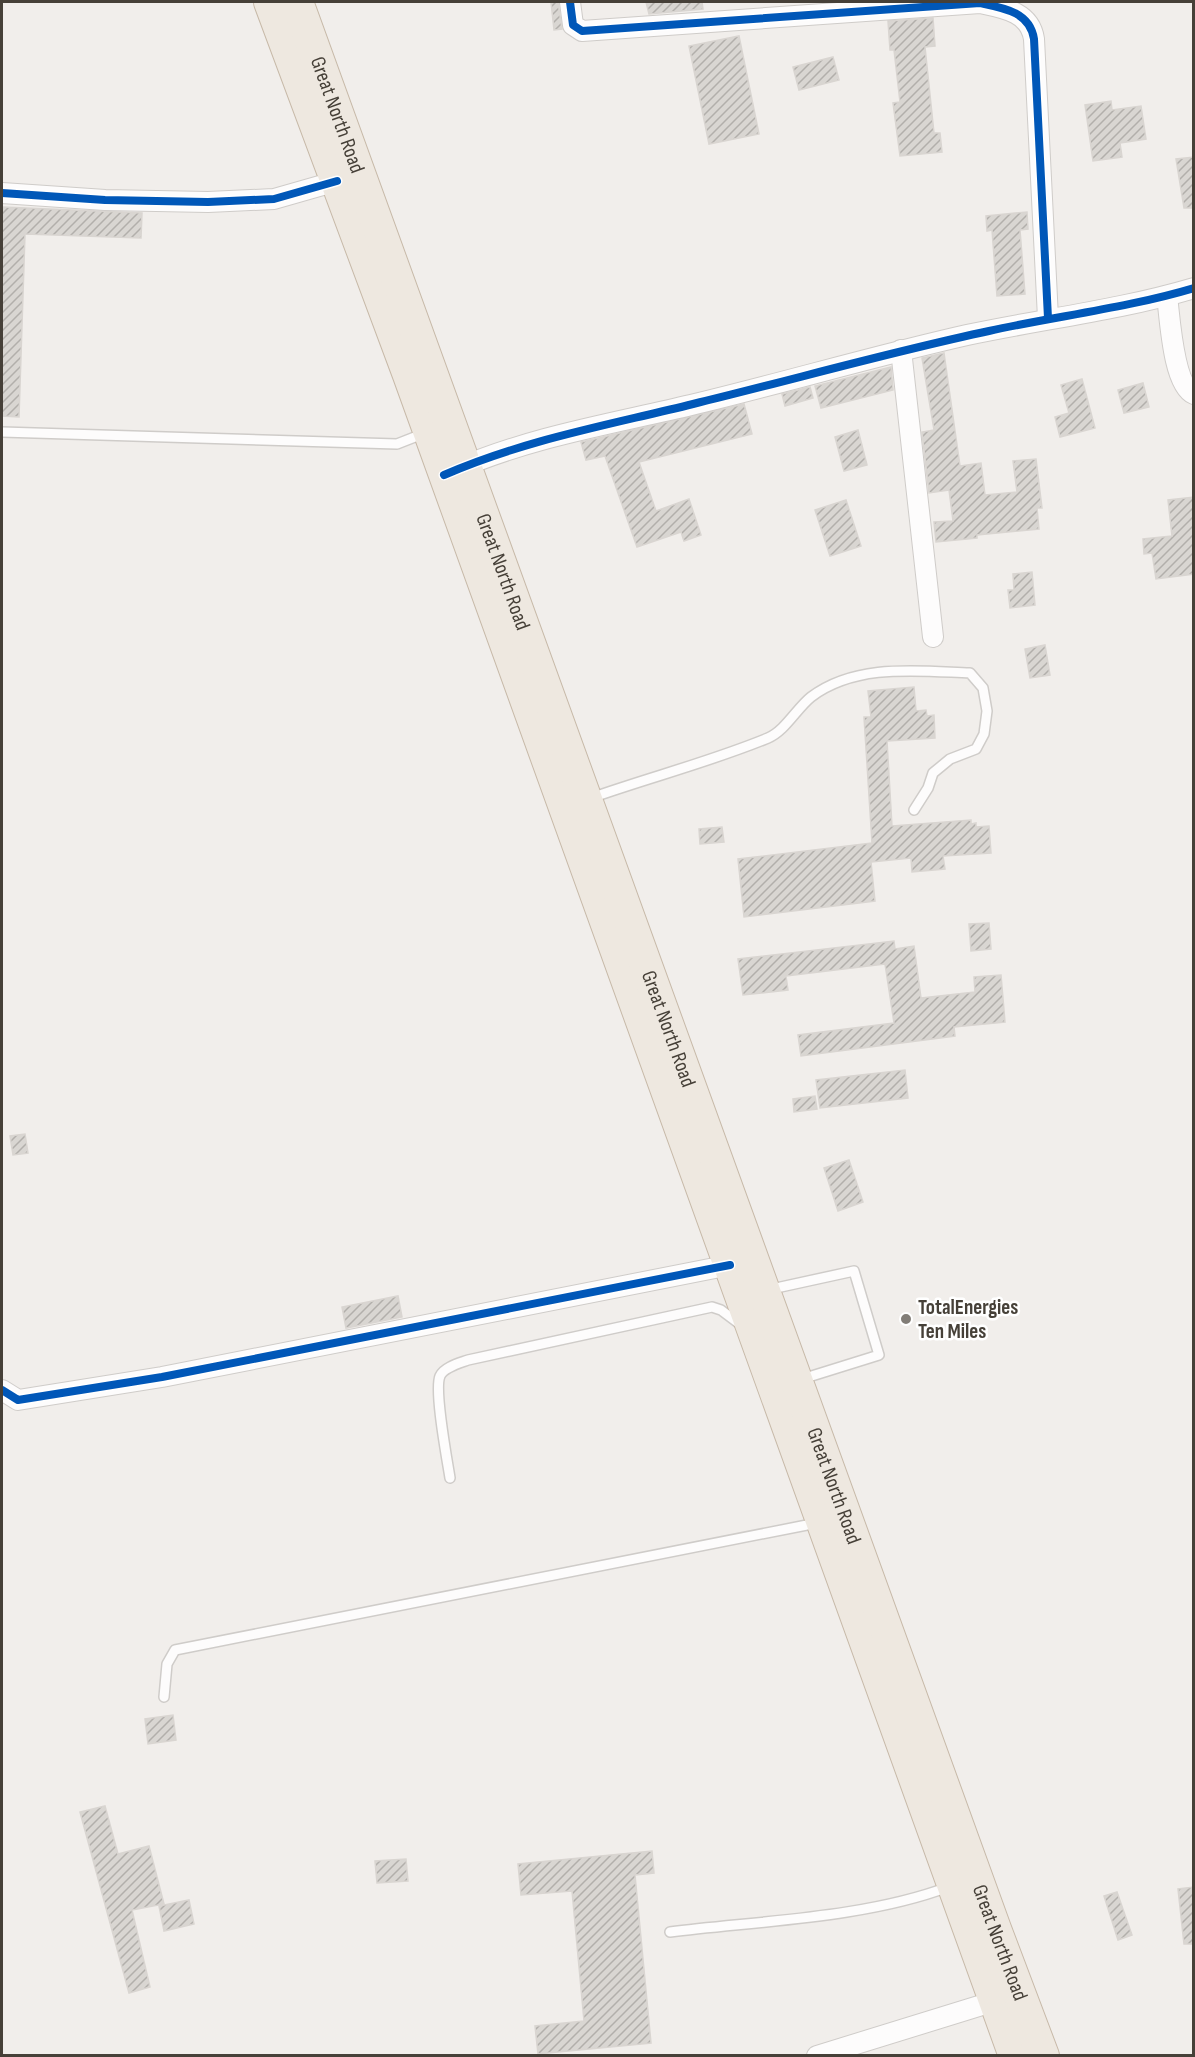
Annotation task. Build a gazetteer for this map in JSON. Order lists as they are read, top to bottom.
{
  "streets": {
    "highway": ["Great North Road"]
  },
  "places": ["TotalEnergies Ten Miles"]
}
